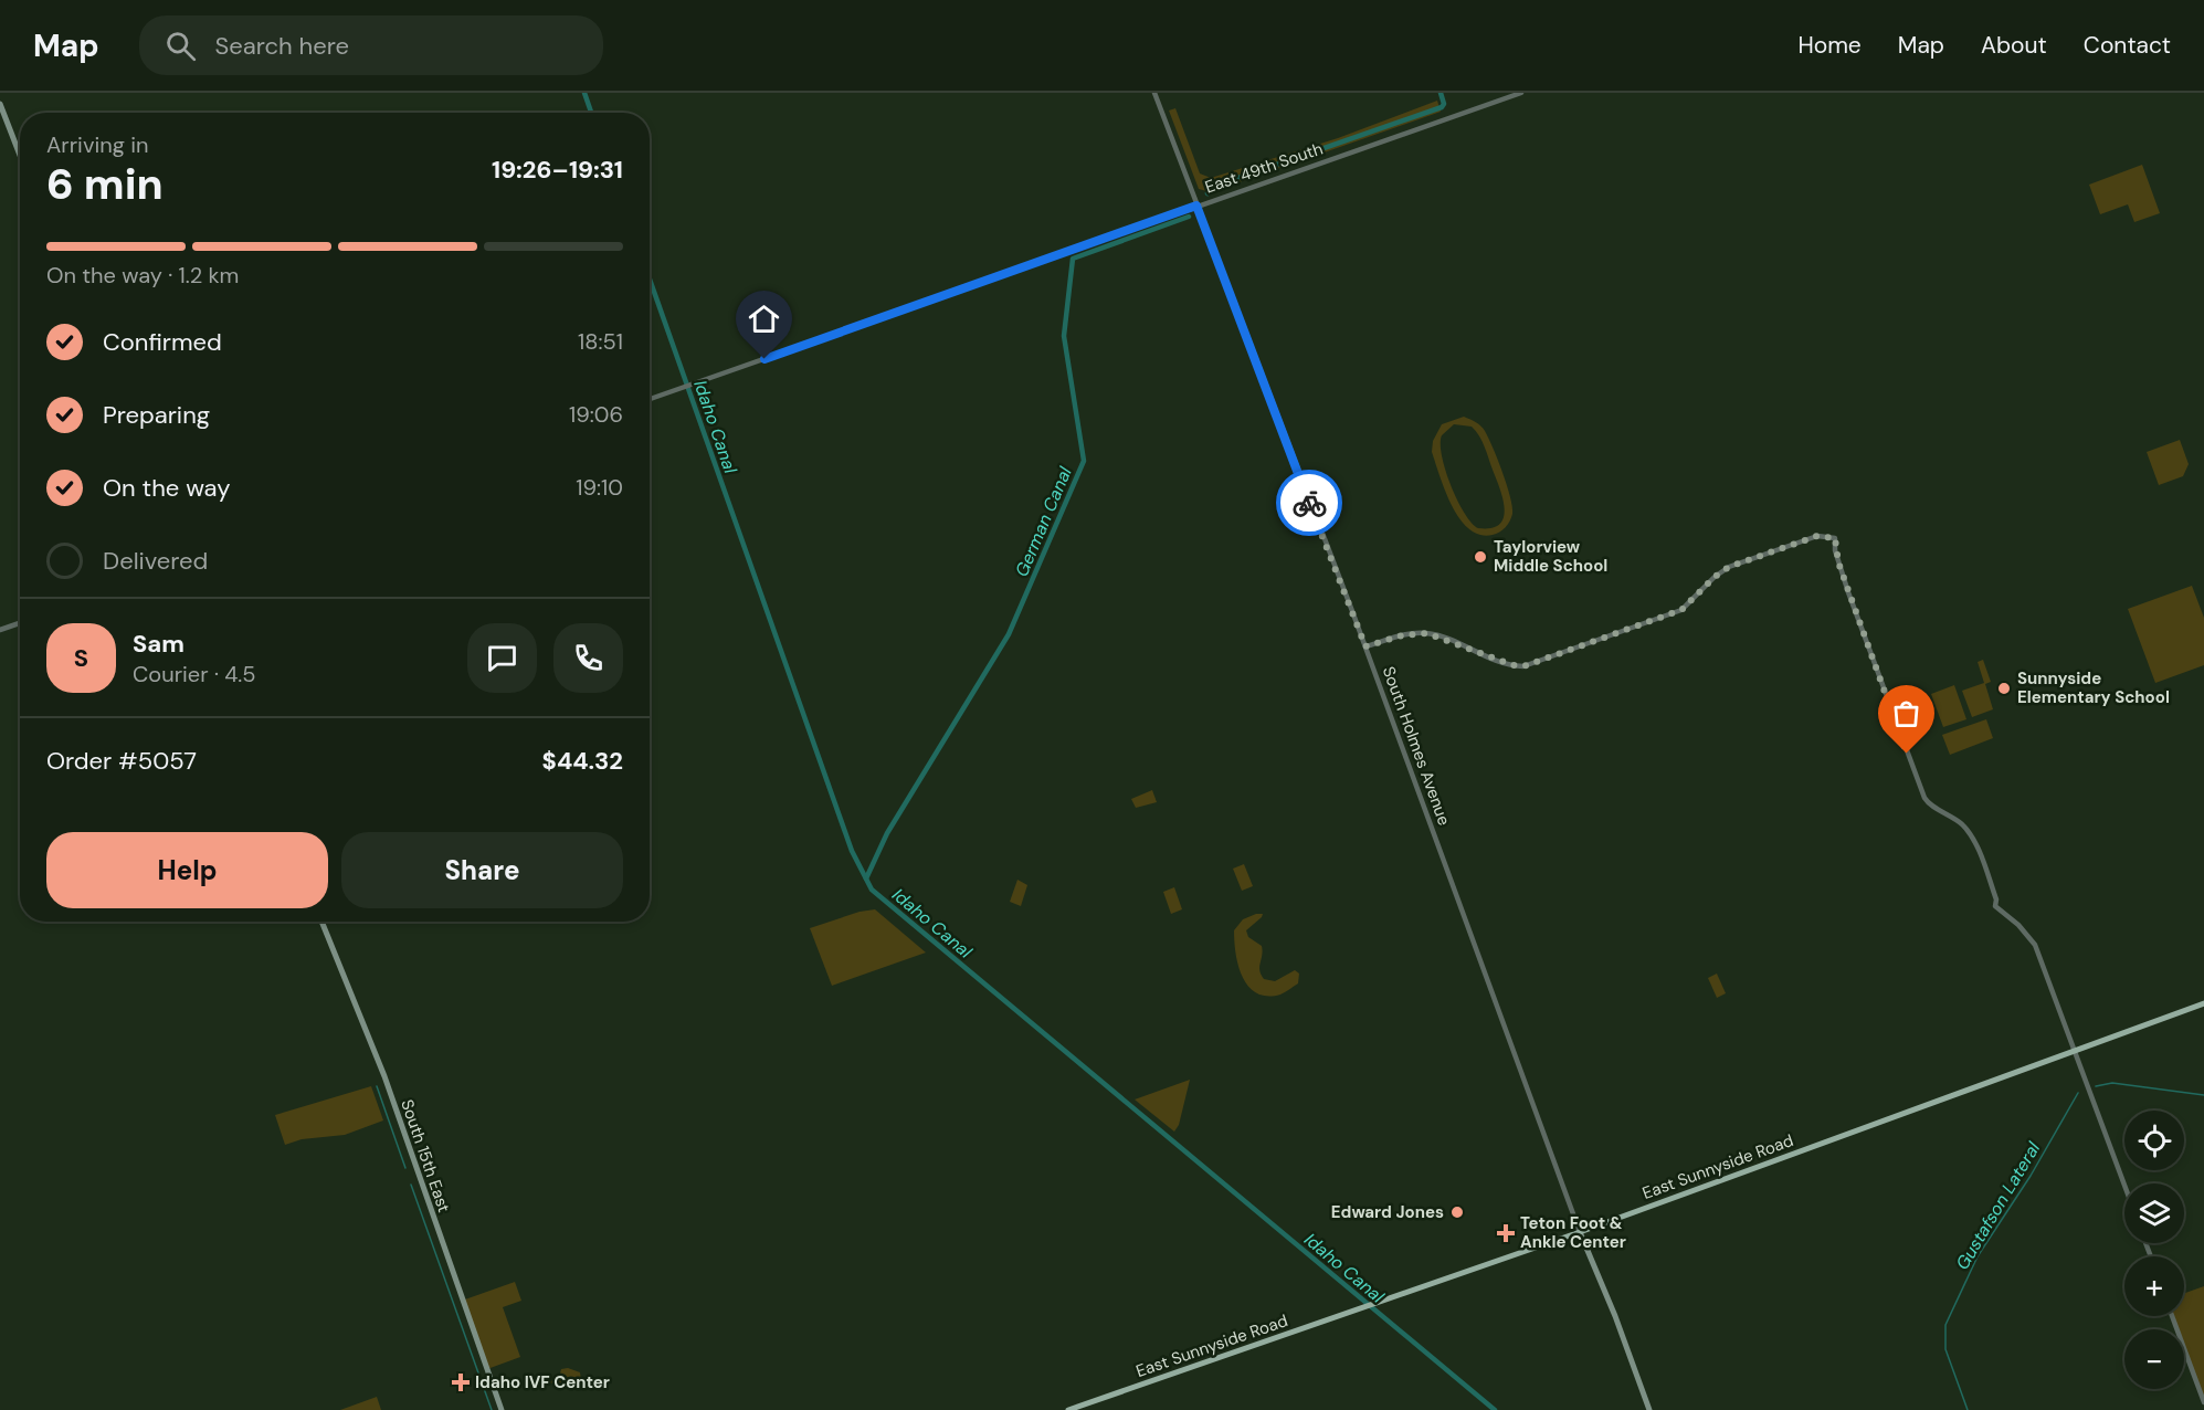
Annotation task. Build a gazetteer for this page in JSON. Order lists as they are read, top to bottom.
{
  "streets": {
    "main road": ["South Holmes Avenue", "South 15th East", "East Sunnyside Road"],
    "street": ["East 49th South"]
  },
  "crossings": [
    ["East 49th South", "South Holmes Avenue"],
    ["South Holmes Avenue", "East Sunnyside Road"]
  ],
  "water": ["Idaho Canal", "German Canal", "Gustafson Lateral"],
  "places": {
    "other": ["Taylorview Middle School", "Sunnyside Elementary School", "Edward Jones"],
    "health": ["Teton Foot & Ankle Center", "Idaho IVF Center"]
  },
  "page": {
    "header": "Map",
    "search": "Search here",
    "nav": [
      "Home",
      "Map",
      "About",
      "Contact"
    ],
    "heading": ["6 min", "Arriving in", "19:26–19:31"],
    "panel": [
      "Sam",
      "Courier · 4.5",
      "Order #5057",
      "$44.32"
    ],
    "bar": "On the way · 1.2 km",
    "list": [
      ["Confirmed", "18:51"],
      ["Preparing", "19:06"],
      ["On the way", "19:10"],
      "Delivered"
    ],
    "round": "S",
    "buttons": ["Help", "Share"],
    "map_buttons": ["+", "−"]
  }
}
